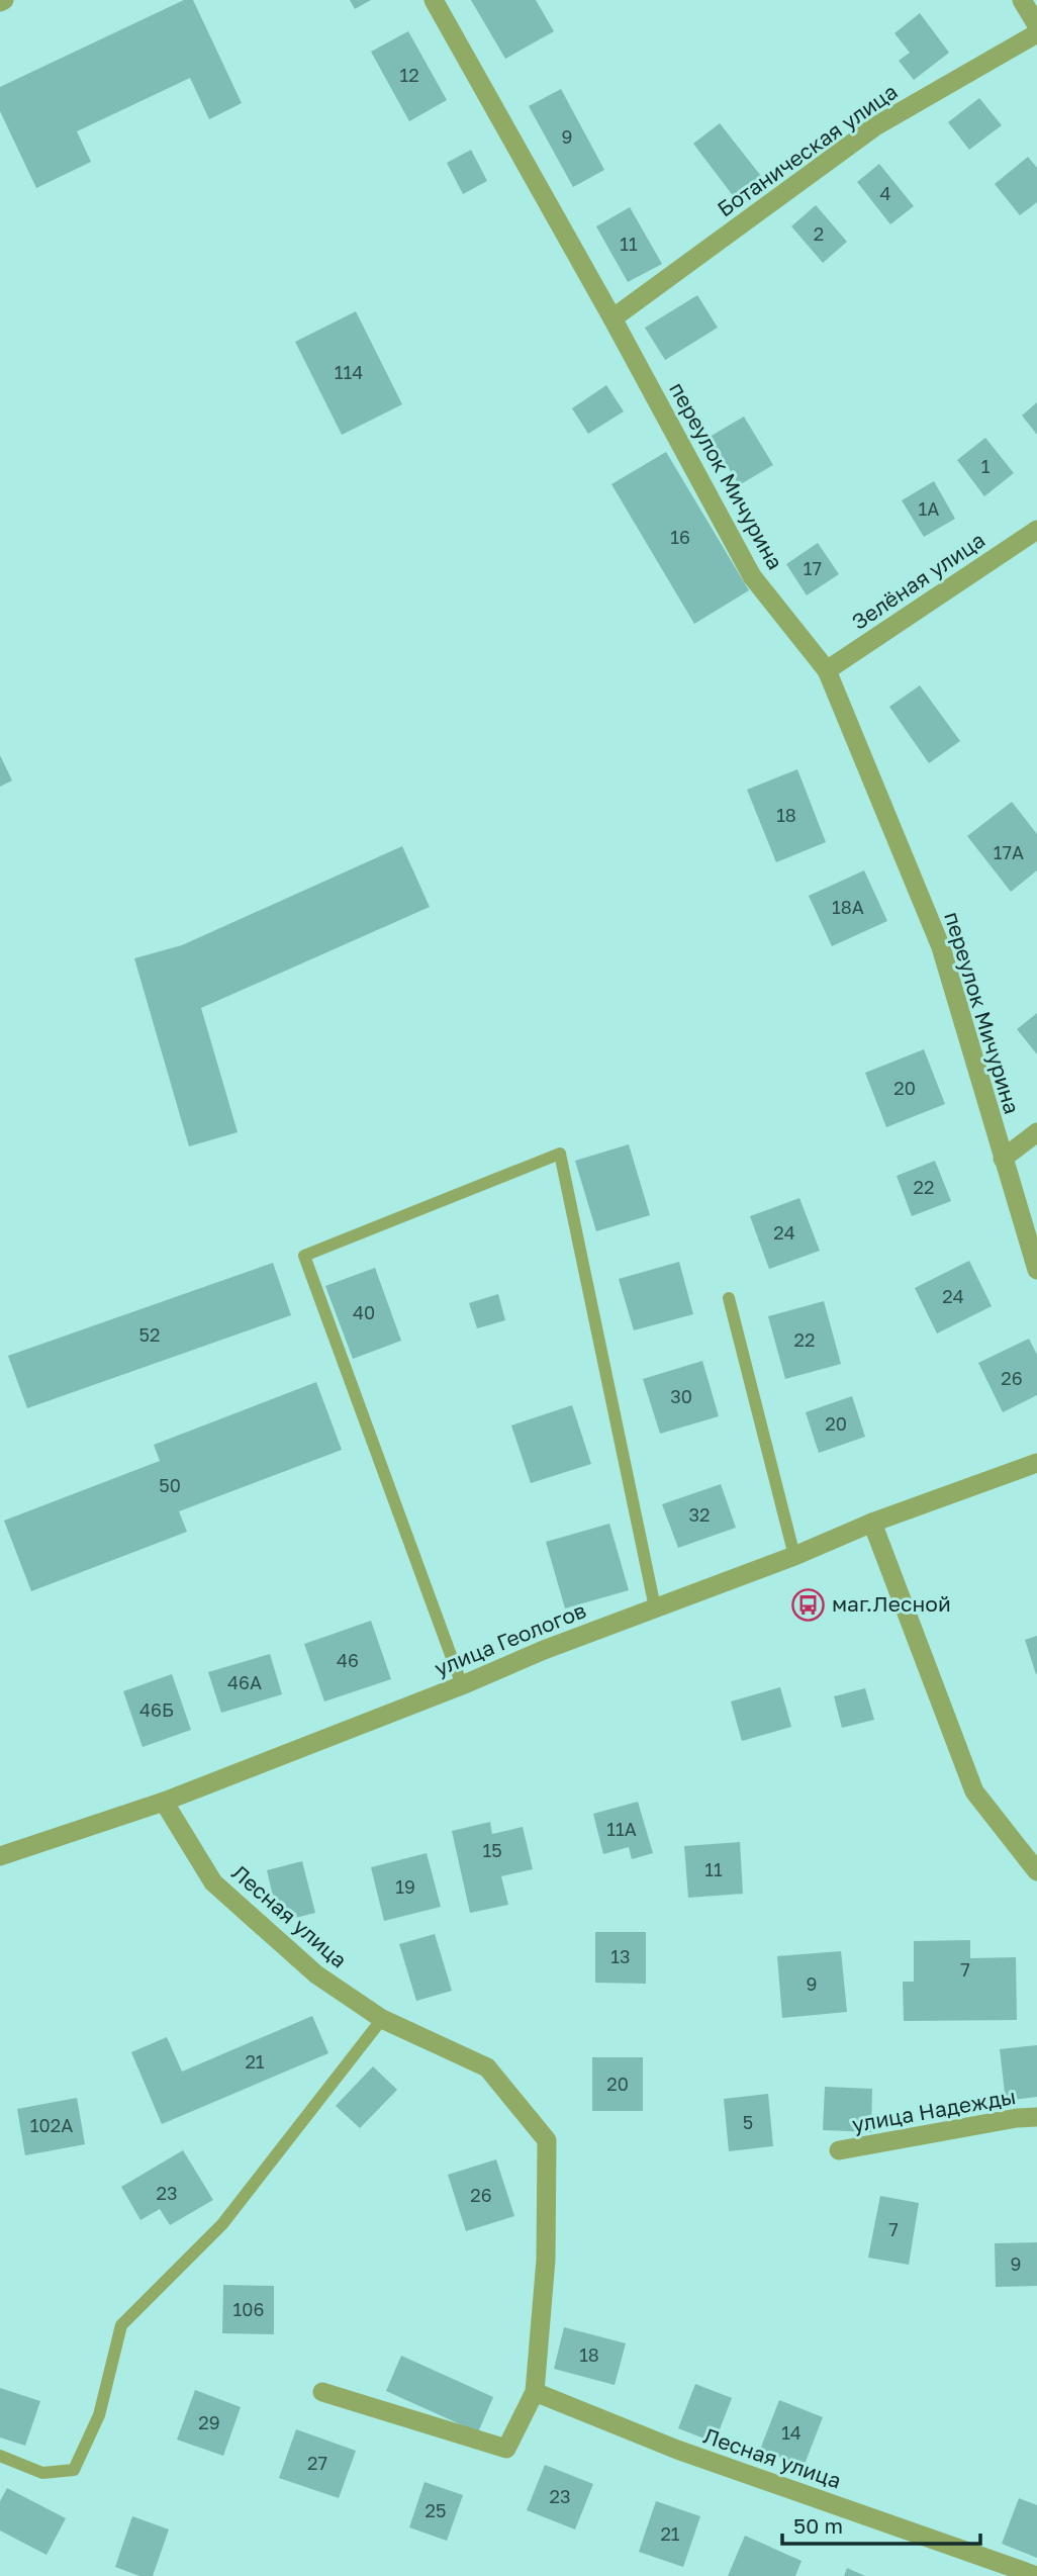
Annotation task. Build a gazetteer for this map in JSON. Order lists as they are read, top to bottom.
{
  "streets": {
    "street": [
      "Ботаническая улица",
      "переулок Мичурина",
      "Зелёная улица",
      "улица Геологов",
      "Лесная улица",
      "улица Надежды"
    ]
  },
  "crossings": [
    ["Ботаническая улица", "переулок Мичурина"],
    ["переулок Мичурина", "Зелёная улица"],
    ["улица Геологов", "Лесная улица"]
  ],
  "places": {
    "bus stop": ["маг.Лесной"]
  },
  "house_numbers": [
    "12",
    "9",
    "4",
    "2",
    "11",
    "114",
    "1",
    "1А",
    "16",
    "17",
    "18",
    "17А",
    "18А",
    "20",
    "22",
    "24",
    "24",
    "40",
    "52",
    "22",
    "26",
    "30",
    "20",
    "50",
    "32",
    "46",
    "46А",
    "46Б",
    "11А",
    "15",
    "11",
    "19",
    "13",
    "7",
    "9",
    "21",
    "20",
    "5",
    "102А",
    "23",
    "26",
    "7",
    "9",
    "106",
    "18",
    "29",
    "14",
    "27",
    "23",
    "25",
    "21"
  ],
  "scale_bar": "50 m"
}
